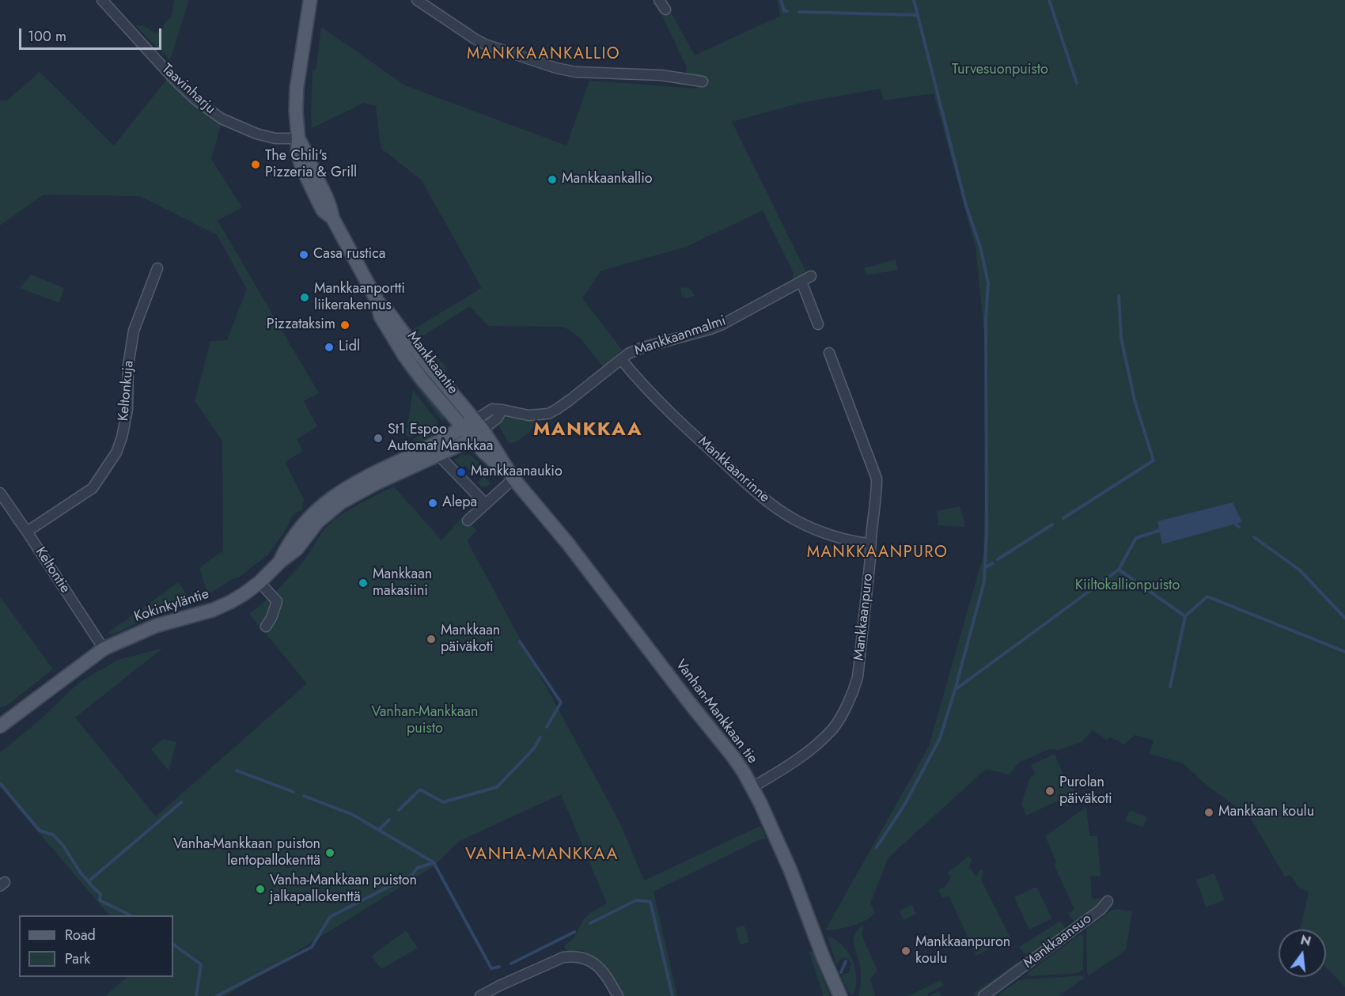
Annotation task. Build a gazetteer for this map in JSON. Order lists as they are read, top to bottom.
{
  "streets": {
    "main road": ["Mankkaantie", "Kokinkyläntie", "Vanhan-Mankkaan tie"],
    "street": [
      "Taavinharju",
      "Mankkaanmalmi",
      "Keltonkuja",
      "Mankkaanrinne",
      "Keltontie",
      "Mankkaanpuro",
      "Mankkaansuo"
    ]
  },
  "crossings": [
    ["Taavinharju", "Mankkaantie"],
    ["Mankkaanmalmi", "Mankkaantie"],
    ["Mankkaanmalmi", "Mankkaanrinne"],
    ["Mankkaanmalmi", "Kokinkyläntie"],
    ["Mankkaanmalmi", "Vanhan-Mankkaan tie"],
    ["Mankkaantie", "Kokinkyläntie"],
    ["Mankkaantie", "Vanhan-Mankkaan tie"],
    ["Keltonkuja", "Keltontie"],
    ["Mankkaanrinne", "Mankkaanpuro"],
    ["Keltontie", "Kokinkyläntie"],
    ["Kokinkyläntie", "Vanhan-Mankkaan tie"],
    ["Mankkaanpuro", "Vanhan-Mankkaan tie"]
  ],
  "districts": [
    "MANKKAANKALLIO",
    "MANKKAA",
    "MANKKAANPURO",
    "VANHA-MANKKAA"
  ],
  "parks": ["Turvesuonpuisto", "Kiiltokallionpuisto", "Vanhan-Mankkaan puisto"],
  "places": [
    "The Chili's Pizzeria & Grill",
    "Mankkaankallio",
    "Casa rustica",
    "Mankkaanportti liikerakennus",
    "Pizzataksim",
    "Lidl",
    "St1 Espoo Automat Mankkaa",
    "Mankkaanaukio",
    "Alepa",
    "Mankkaan makasiini",
    "Mankkaan päiväkoti",
    "Purolan päiväkoti",
    "Mankkaan koulu",
    "Vanha-Mankkaan puiston lentopallokenttä",
    "Vanha-Mankkaan puiston jalkapallokenttä",
    "Mankkaanpuron koulu"
  ],
  "legend": ["Road", "Park"],
  "scale_bar": "100 m",
  "north": "top"
}
